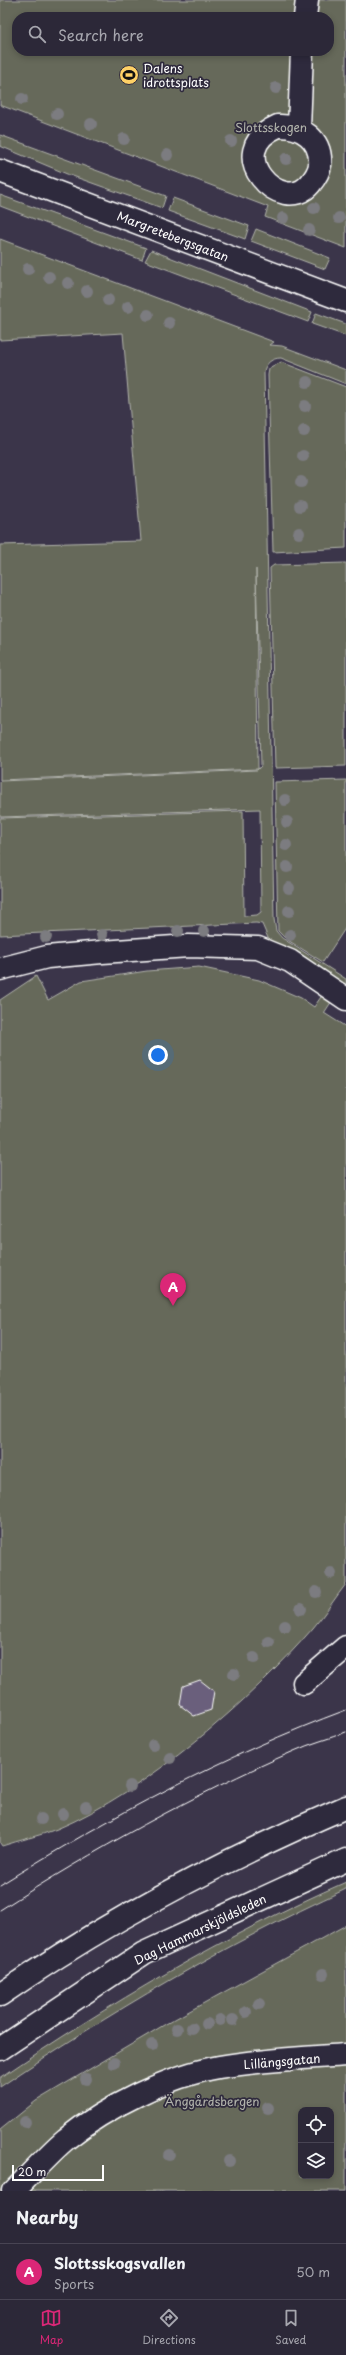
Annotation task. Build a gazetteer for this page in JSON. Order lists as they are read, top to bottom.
{
  "streets": {
    "main road": ["Margretebergsgatan", "Dag Hammarskjöldsleden", "Lillängsgatan"]
  },
  "parks": ["Slottsskogen", "Änggårdsbergen"],
  "places": {
    "sports": ["Dalens idrottsplats"]
  },
  "scale_bar": "20 m",
  "page": {
    "search": "Search here",
    "pins": "A",
    "scale": "20 m",
    "heading": "Nearby",
    "list": [
      {
        "mark": "A",
        "name": "Slottsskogsvallen",
        "note": "Sports",
        "value": "50 m"
      }
    ],
    "nav": ["Map", "Directions", "Saved"]
  }
}
